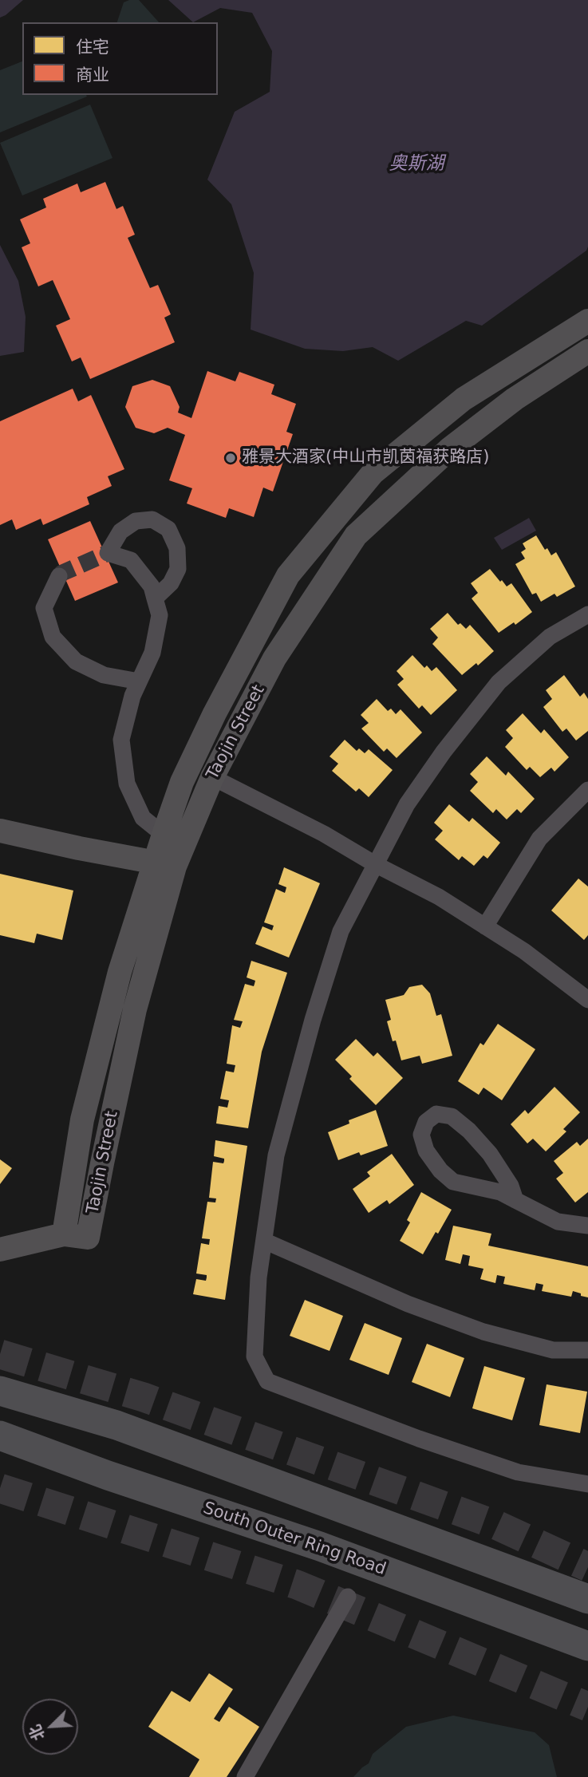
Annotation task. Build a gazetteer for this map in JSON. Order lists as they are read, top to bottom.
{
  "streets": {
    "highway": ["South Outer Ring Road"],
    "street": ["Taojin Street"]
  },
  "water": ["奥斯湖"],
  "places": ["雅景大酒家(中山市凯茵福获路店)"],
  "legend": ["住宅", "商业"],
  "north": "bottom left"
}
